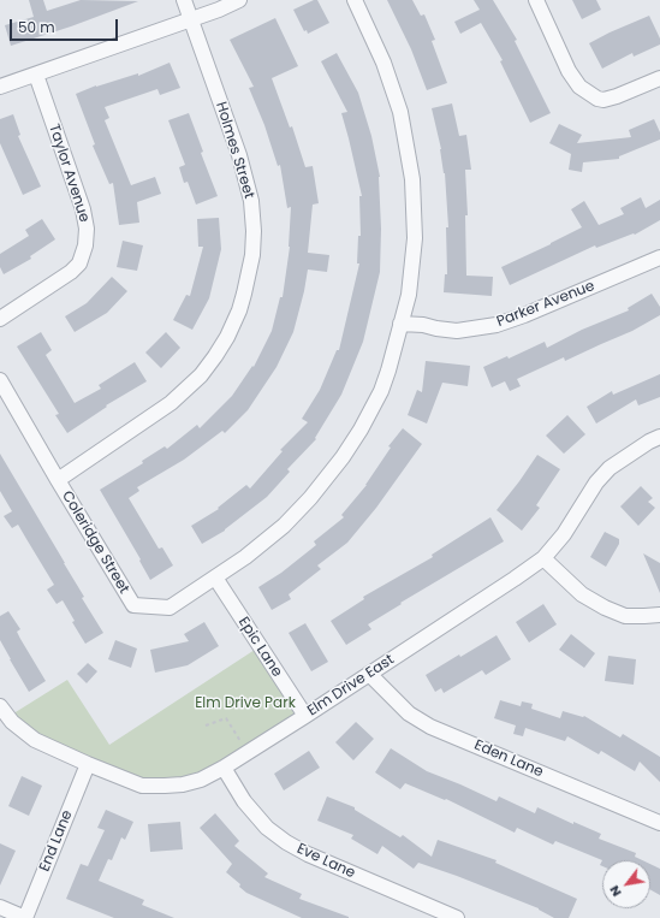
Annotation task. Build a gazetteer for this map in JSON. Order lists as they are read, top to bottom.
{
  "streets": {
    "street": [
      "Holmes Street",
      "Taylor Avenue",
      "Parker Avenue",
      "Coleridge Street",
      "Epic Lane",
      "Elm Drive East",
      "Eden Lane",
      "End Lane",
      "Eve Lane"
    ]
  },
  "crossings": [
    ["Holmes Street", "Coleridge Street"],
    ["Parker Avenue", "Coleridge Street"],
    ["Coleridge Street", "Epic Lane"],
    ["Epic Lane", "Elm Drive East"],
    ["Elm Drive East", "Eden Lane"],
    ["Elm Drive East", "End Lane"],
    ["Elm Drive East", "Eve Lane"]
  ],
  "parks": ["Elm Drive Park"],
  "scale_bar": "50 m",
  "north": "bottom left"
}
